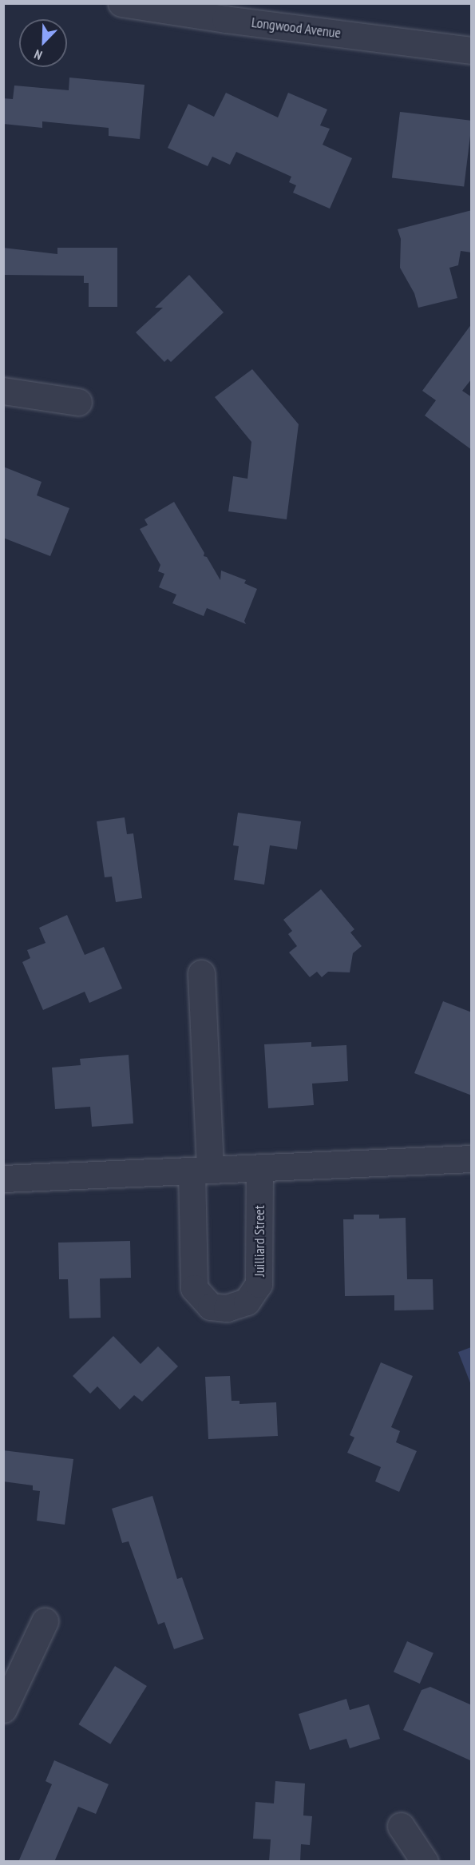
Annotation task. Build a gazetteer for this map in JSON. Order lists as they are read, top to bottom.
{
  "streets": {
    "street": ["Longwood Avenue", "Juilliard Street"]
  },
  "north": "bottom left"
}
